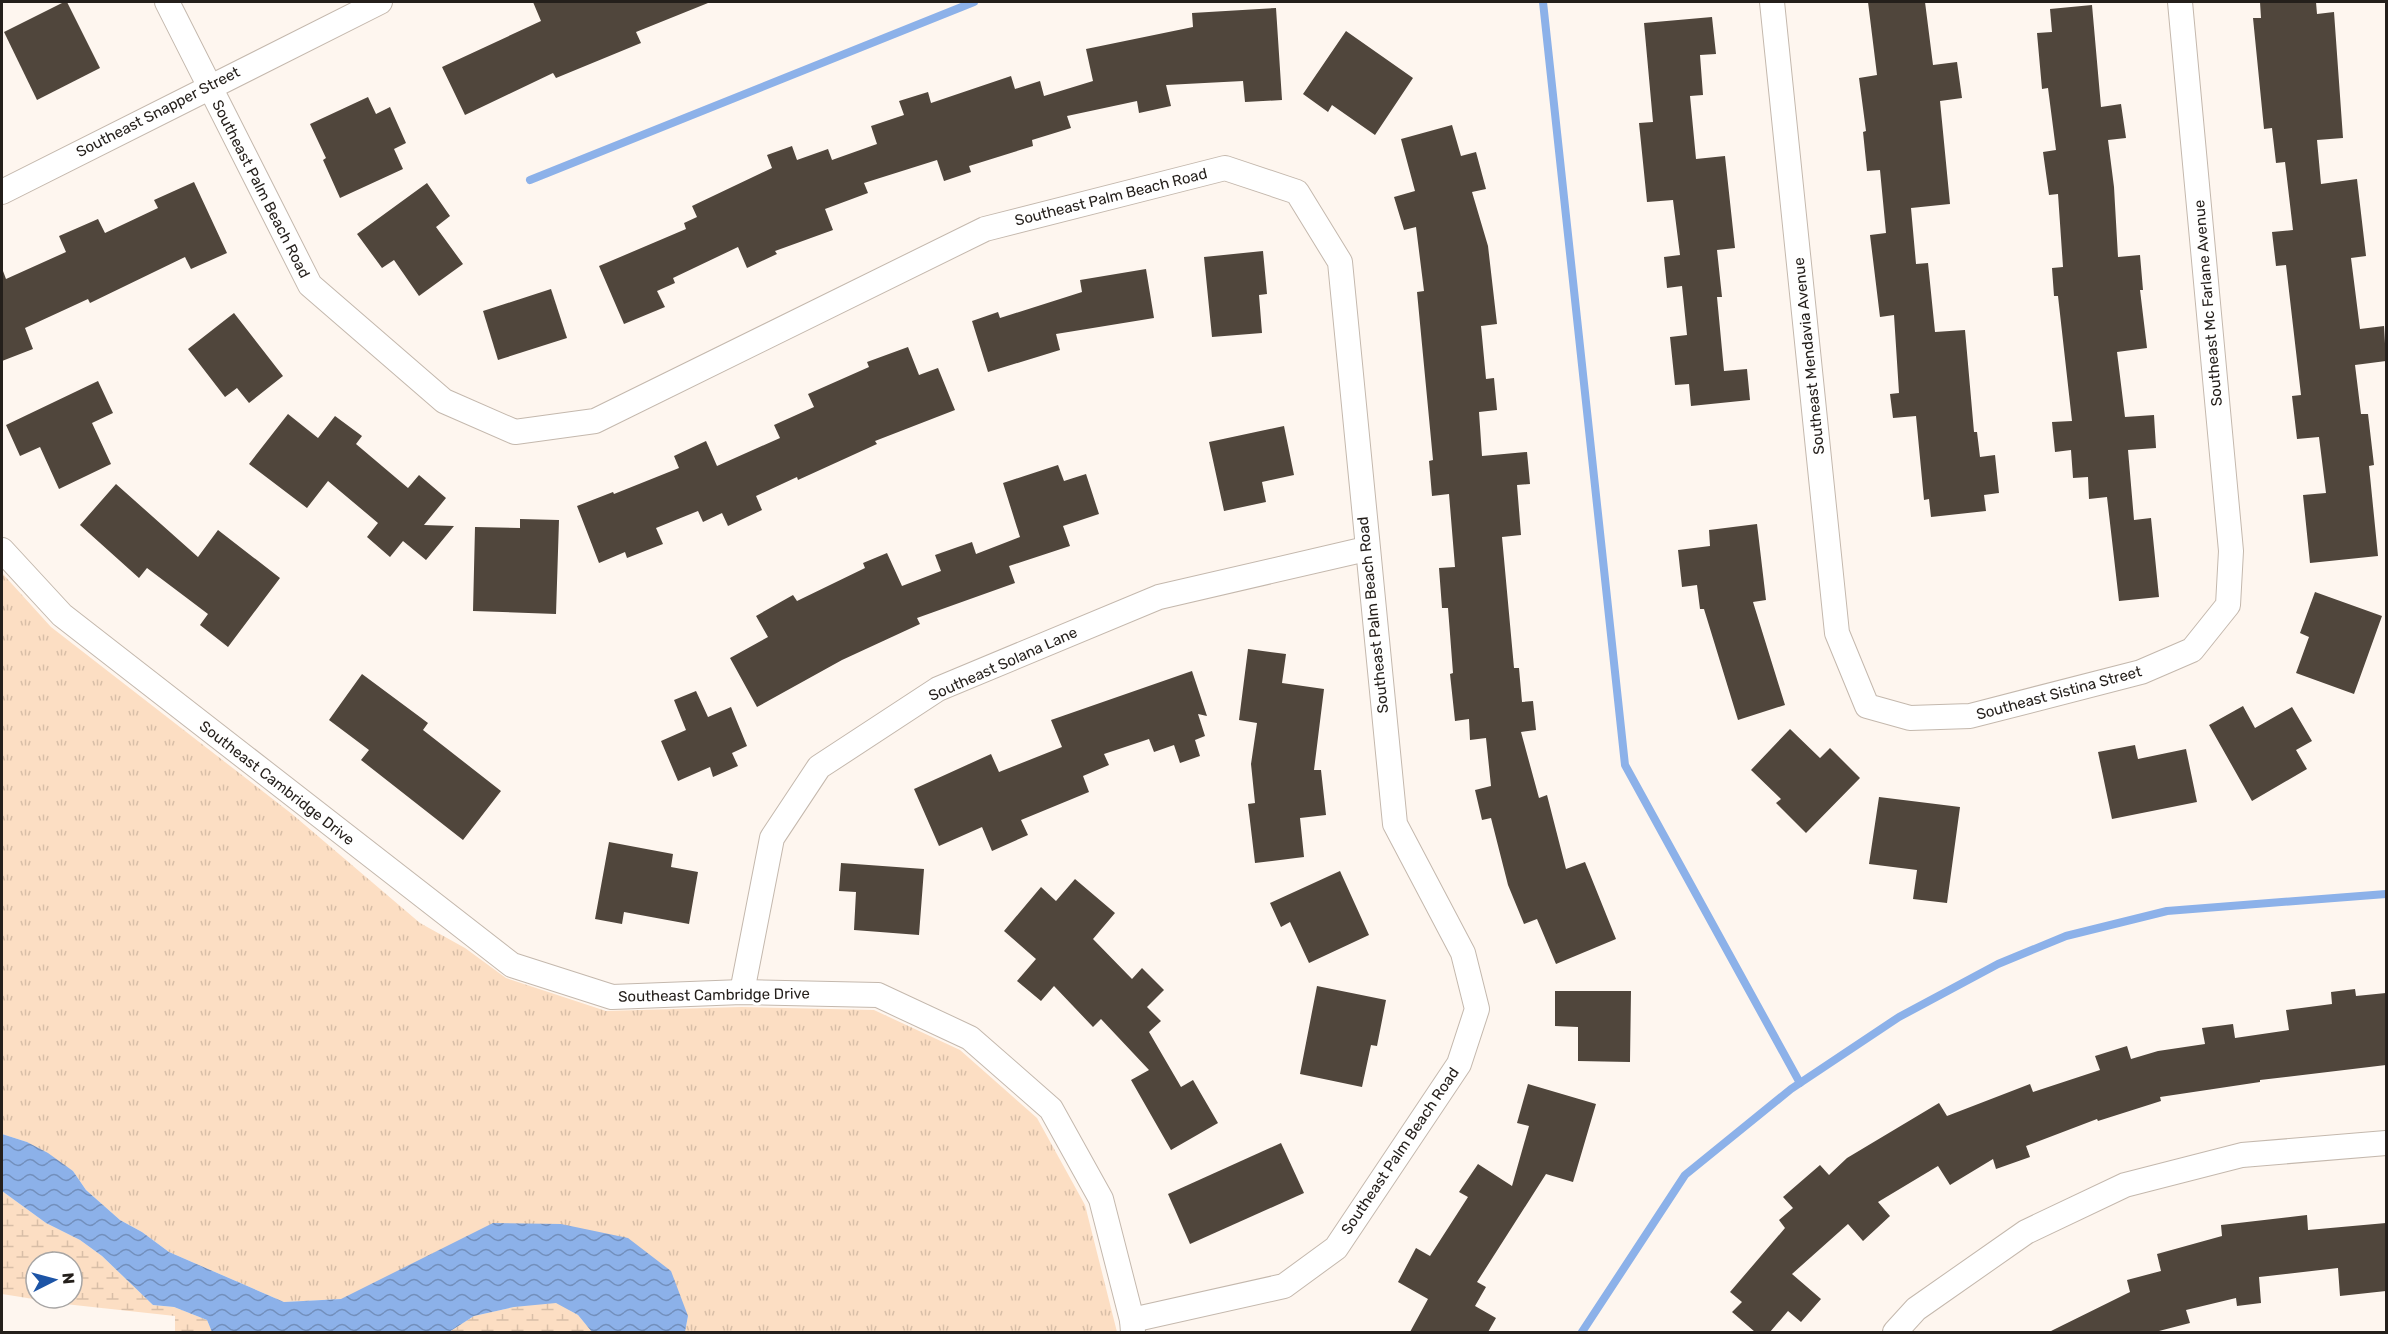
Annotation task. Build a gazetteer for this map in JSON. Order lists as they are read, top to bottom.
{
  "streets": {
    "street": [
      "Southeast Snapper Street",
      "Southeast Palm Beach Road",
      "Southeast Mc Farlane Avenue",
      "Southeast Mendavia Avenue",
      "Southeast Solana Lane",
      "Southeast Sistina Street",
      "Southeast Cambridge Drive"
    ]
  },
  "crossings": [
    ["Southeast Snapper Street", "Southeast Palm Beach Road"],
    ["Southeast Palm Beach Road", "Southeast Solana Lane"],
    ["Southeast Palm Beach Road", "Southeast Cambridge Drive"],
    ["Southeast Mc Farlane Avenue", "Southeast Sistina Street"],
    ["Southeast Mendavia Avenue", "Southeast Sistina Street"],
    ["Southeast Solana Lane", "Southeast Cambridge Drive"]
  ],
  "north": "right"
}
